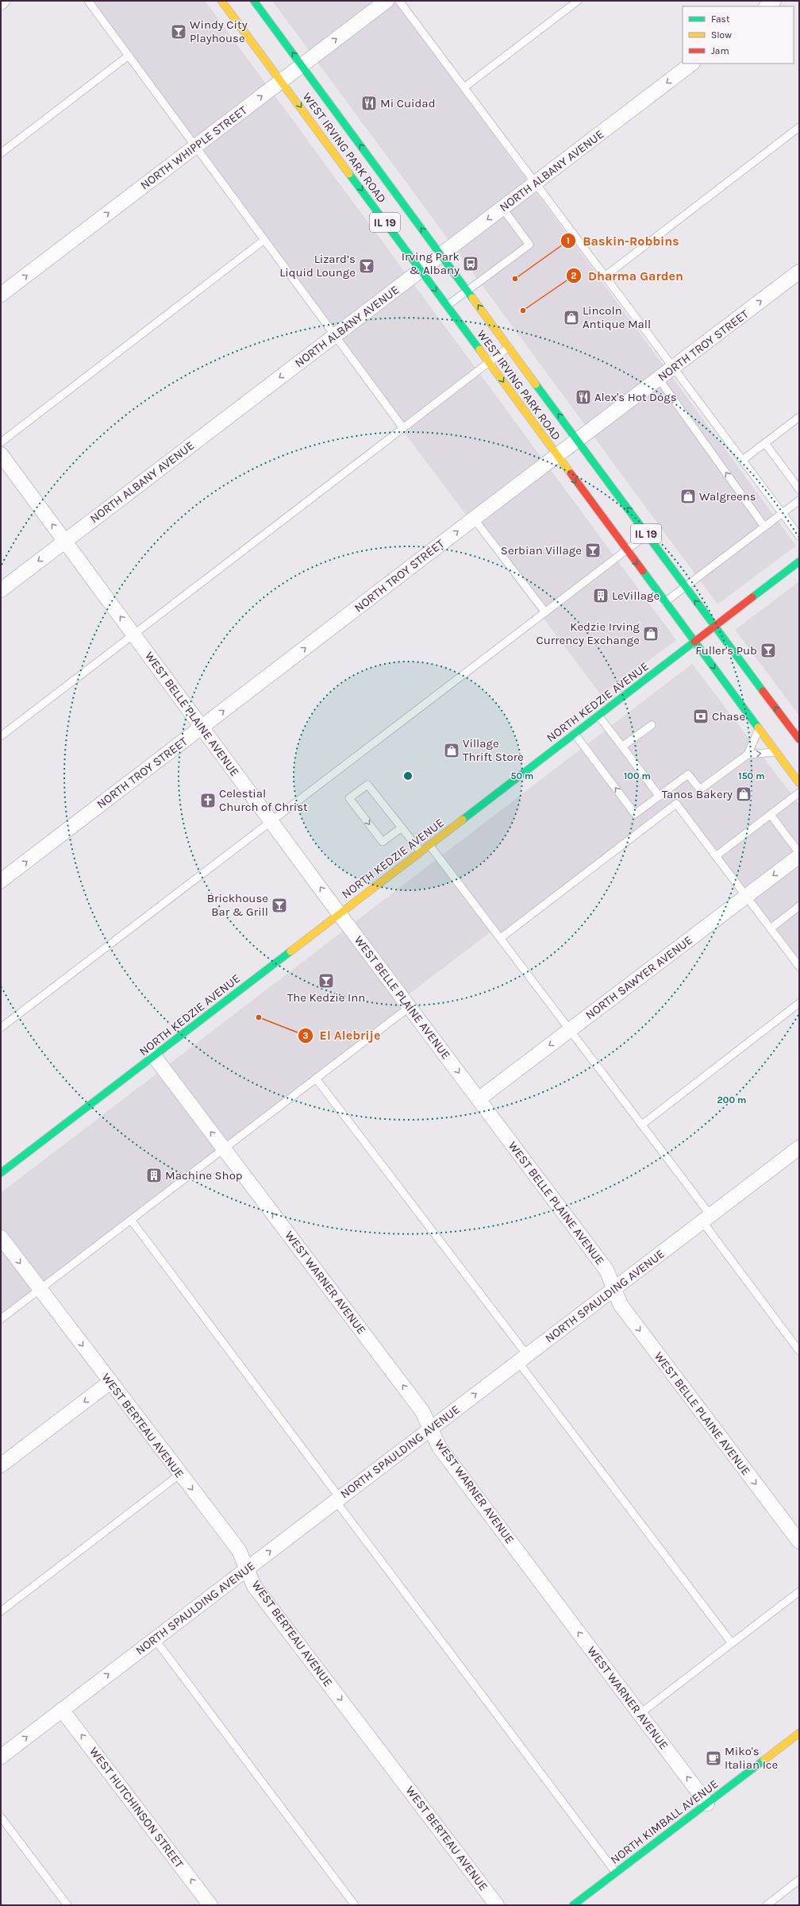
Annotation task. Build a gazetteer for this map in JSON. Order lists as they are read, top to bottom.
{
  "streets": {
    "main road": [
      "WEST IRVING PARK ROAD",
      "IL 19",
      "NORTH KEDZIE AVENUE",
      "NORTH KIMBALL AVENUE"
    ],
    "street": [
      "NORTH WHIPPLE STREET",
      "NORTH ALBANY AVENUE",
      "NORTH TROY STREET",
      "WEST BELLE PLAINE AVENUE",
      "NORTH SAWYER AVENUE",
      "WEST WARNER AVENUE",
      "NORTH SPAULDING AVENUE",
      "WEST BERTEAU AVENUE",
      "WEST HUTCHINSON STREET"
    ]
  },
  "crossings": [
    ["NORTH WHIPPLE STREET", "WEST IRVING PARK ROAD"],
    ["WEST IRVING PARK ROAD", "NORTH ALBANY AVENUE"],
    ["WEST IRVING PARK ROAD", "NORTH TROY STREET"],
    ["WEST IRVING PARK ROAD", "NORTH KEDZIE AVENUE"],
    ["NORTH ALBANY AVENUE", "WEST BELLE PLAINE AVENUE"],
    ["NORTH TROY STREET", "WEST BELLE PLAINE AVENUE"],
    ["NORTH KEDZIE AVENUE", "WEST BELLE PLAINE AVENUE"],
    ["NORTH KEDZIE AVENUE", "WEST WARNER AVENUE"],
    ["WEST BELLE PLAINE AVENUE", "NORTH SAWYER AVENUE"],
    ["WEST BELLE PLAINE AVENUE", "NORTH SPAULDING AVENUE"],
    ["WEST WARNER AVENUE", "NORTH SPAULDING AVENUE"],
    ["WEST WARNER AVENUE", "NORTH KIMBALL AVENUE"],
    ["NORTH SPAULDING AVENUE", "WEST BERTEAU AVENUE"],
    ["NORTH SPAULDING AVENUE", "WEST HUTCHINSON STREET"]
  ],
  "one_way": [
    "NORTH WHIPPLE STREET",
    "NORTH ALBANY AVENUE",
    "NORTH TROY STREET",
    "NORTH SAWYER AVENUE",
    "WEST WARNER AVENUE",
    "NORTH SPAULDING AVENUE",
    "WEST BERTEAU AVENUE",
    "WEST HUTCHINSON STREET"
  ],
  "places": {
    "bar": [
      "Windy City Playhouse",
      "Lizard’s Liquid Lounge",
      "Serbian Village",
      "Fuller's Pub",
      "Brickhouse Bar & Grill",
      "The Kedzie Inn"
    ],
    "restaurant": ["Mi Cuidad", "Alex's Hot Dogs"],
    "bus stop": ["Irving Park & Albany"],
    "other": ["Baskin-Robbins", "Dharma Garden", "El Alebrije"],
    "shop": [
      "Lincoln Antique Mall",
      "Walgreens",
      "Kedzie Irving Currency Exchange",
      "Village Thrift Store",
      "Tanos Bakery"
    ],
    "building": ["LeVillage", "Machine Shop"],
    "bank": ["Chase"],
    "church": ["Celestial Church of Christ"],
    "cafe": ["Miko's Italian Ice"]
  },
  "legend": ["Fast", "Slow", "Jam"],
  "rings": [
    "50 m",
    "100 m",
    "150 m",
    "200 m"
  ]
}
